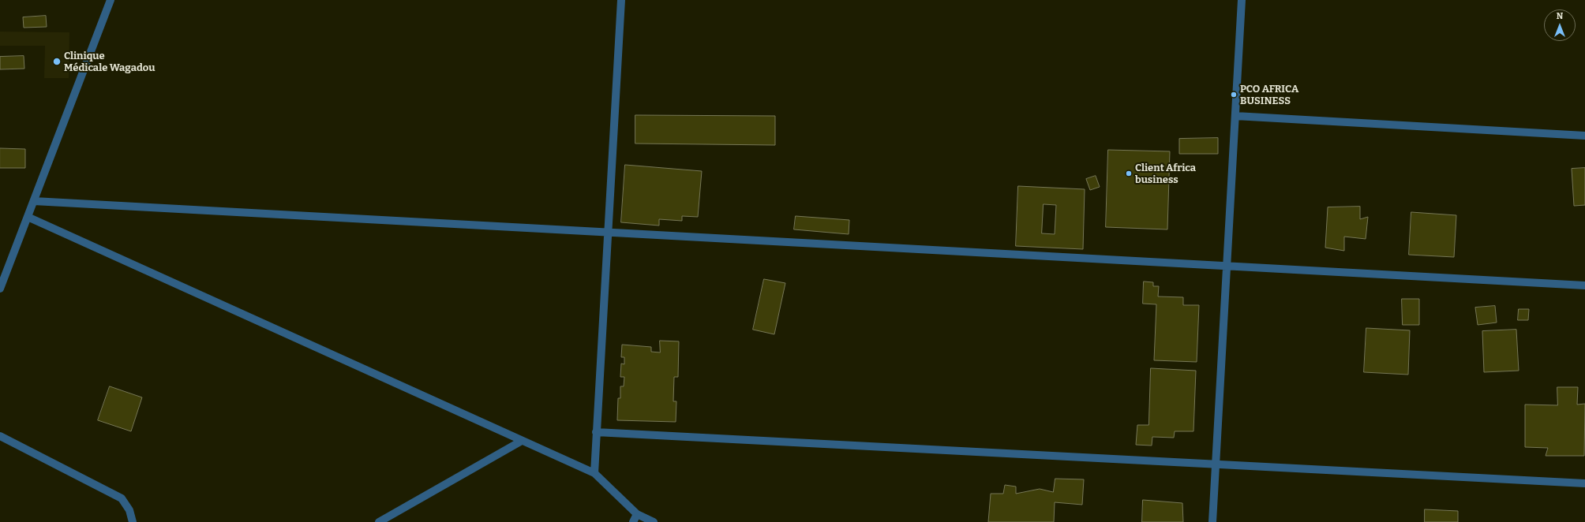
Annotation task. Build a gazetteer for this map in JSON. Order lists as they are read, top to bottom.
{
  "places": ["Clinique Médicale Wagadou", "PCO AFRICA BUSINESS", "Client Africa business"],
  "north": "top"
}
